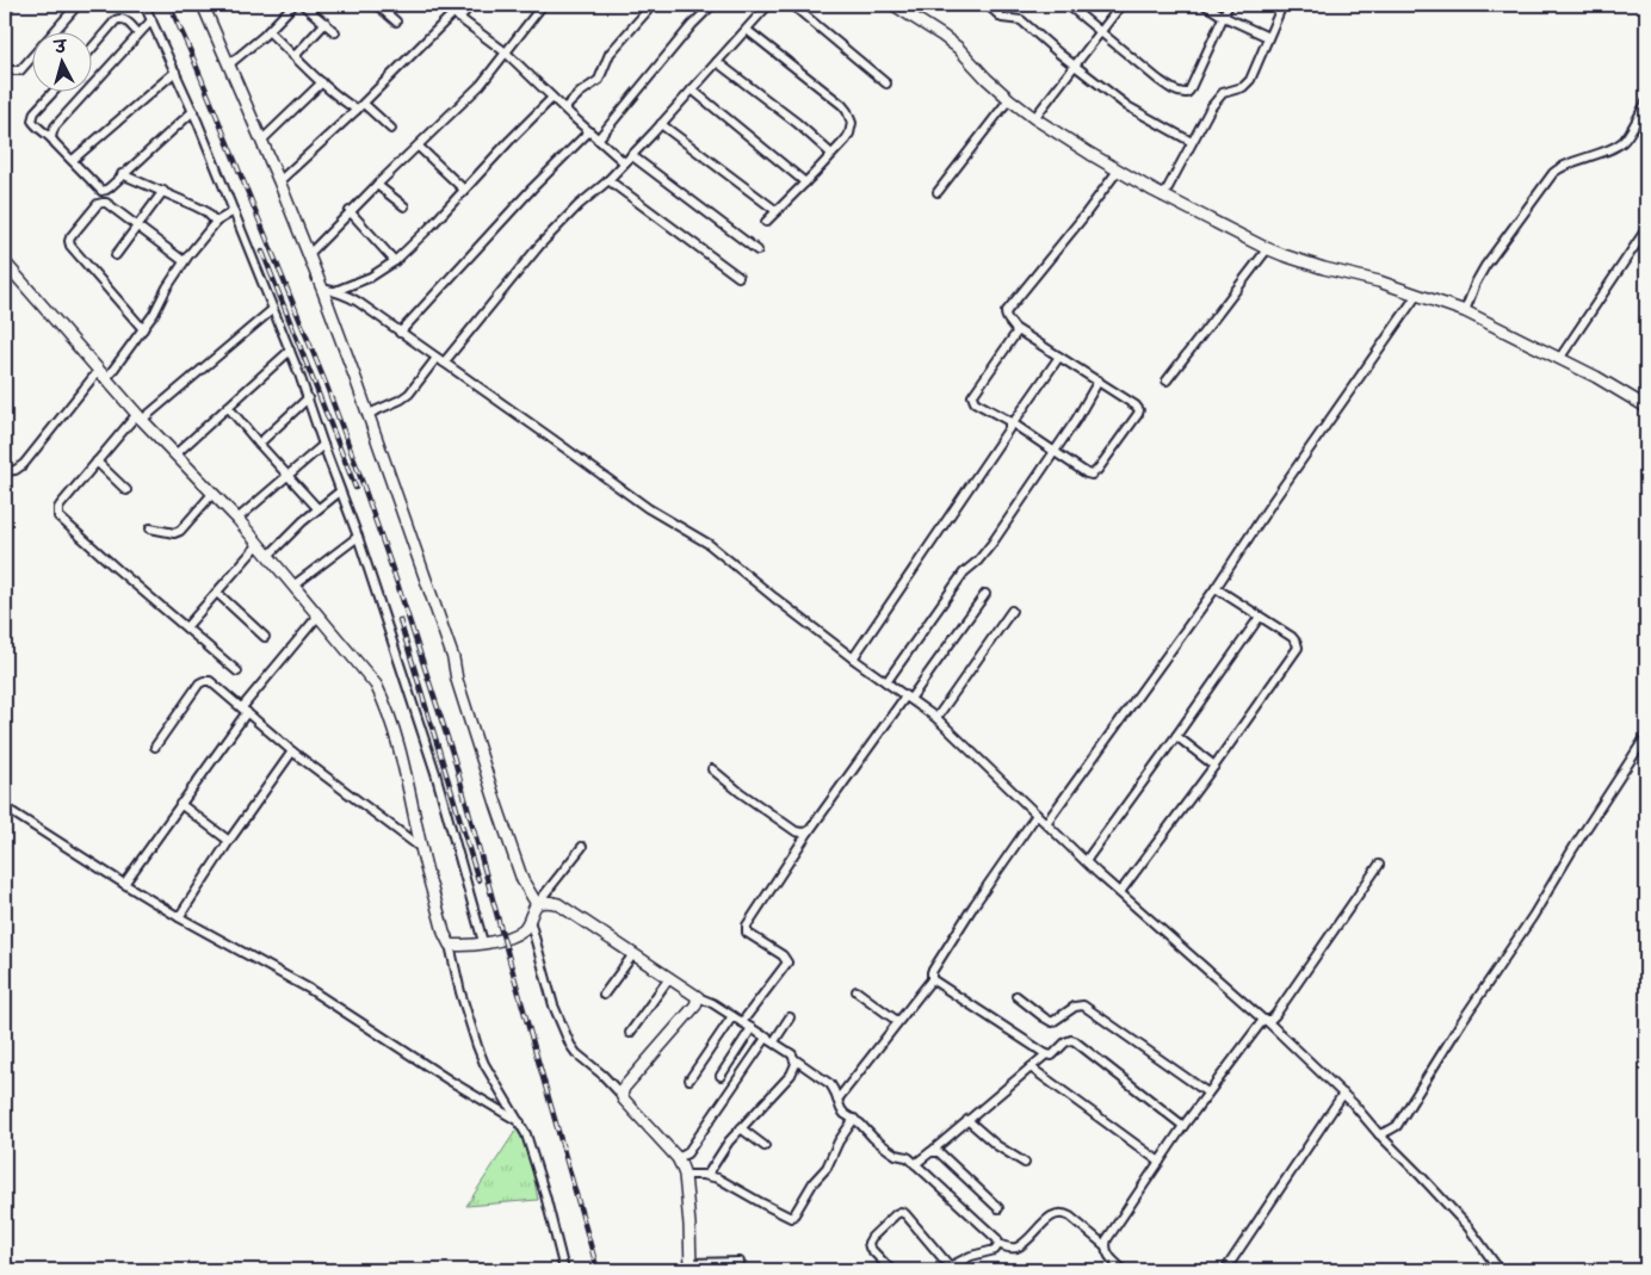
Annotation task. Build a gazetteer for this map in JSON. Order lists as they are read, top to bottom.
{
  "north": "top"
}
